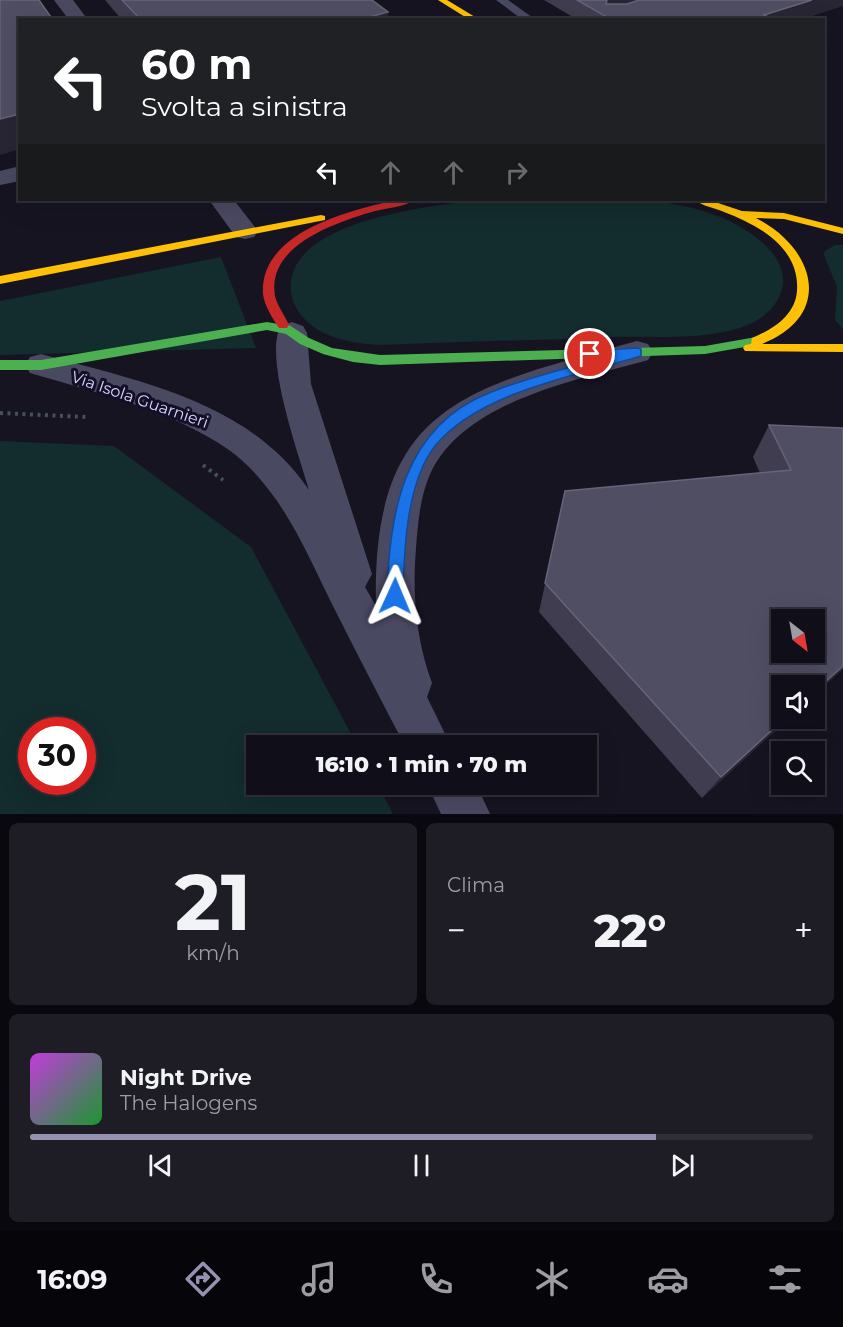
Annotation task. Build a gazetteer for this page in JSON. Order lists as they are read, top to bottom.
{
  "streets": {
    "street": ["Via Isola Guarnieri"]
  },
  "north": "bottom right",
  "page": {
    "turn": ["60 m", "Svolta a sinistra"],
    "limit": "30",
    "trip": "16:10 · 1 min · 70 m",
    "tile": [
      ["21", "km/h"],
      "Clima"
    ],
    "heat": ["−", "22°", "+"],
    "song": ["Night Drive", "The Halogens"],
    "tabs": "16:09"
  }
}
